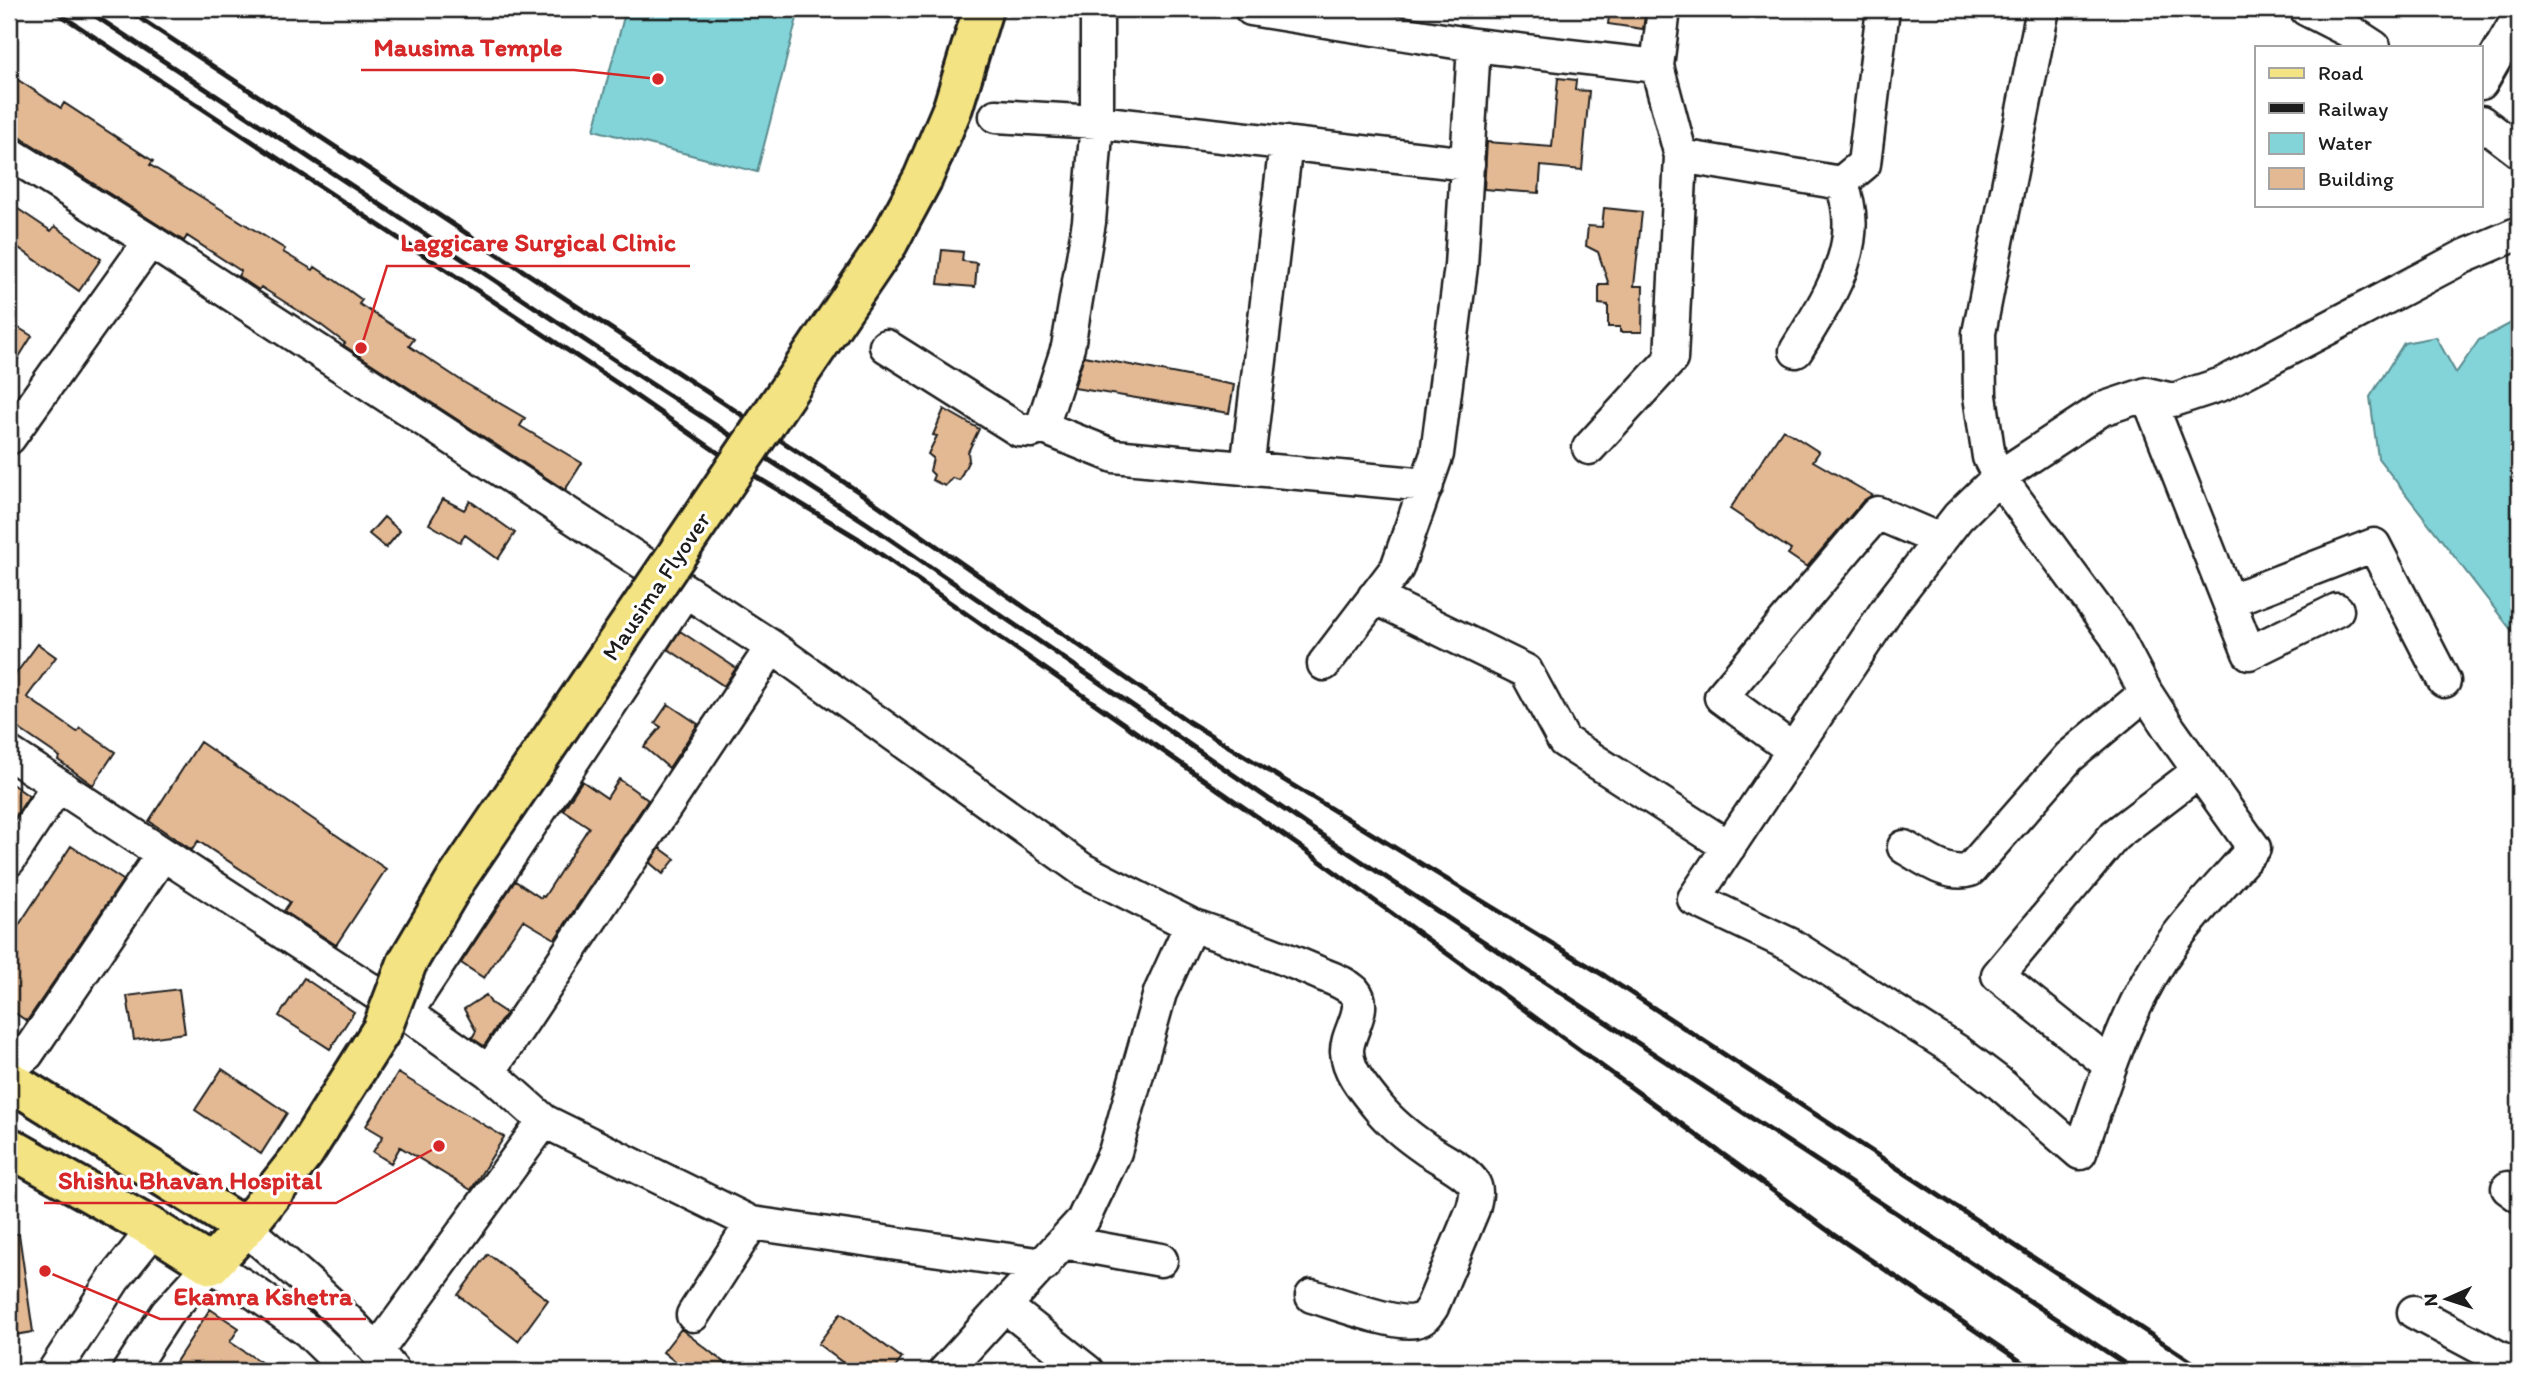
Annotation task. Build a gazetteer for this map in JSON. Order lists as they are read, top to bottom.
{
  "streets": {
    "main road": ["Mausima Flyover"]
  },
  "places": [
    "Mausima Temple",
    "Laggicare Surgical Clinic",
    "Shishu Bhavan Hospital",
    "Ekamra Kshetra"
  ],
  "legend": [
    "Road",
    "Railway",
    "Water",
    "Building"
  ],
  "north": "left"
}
